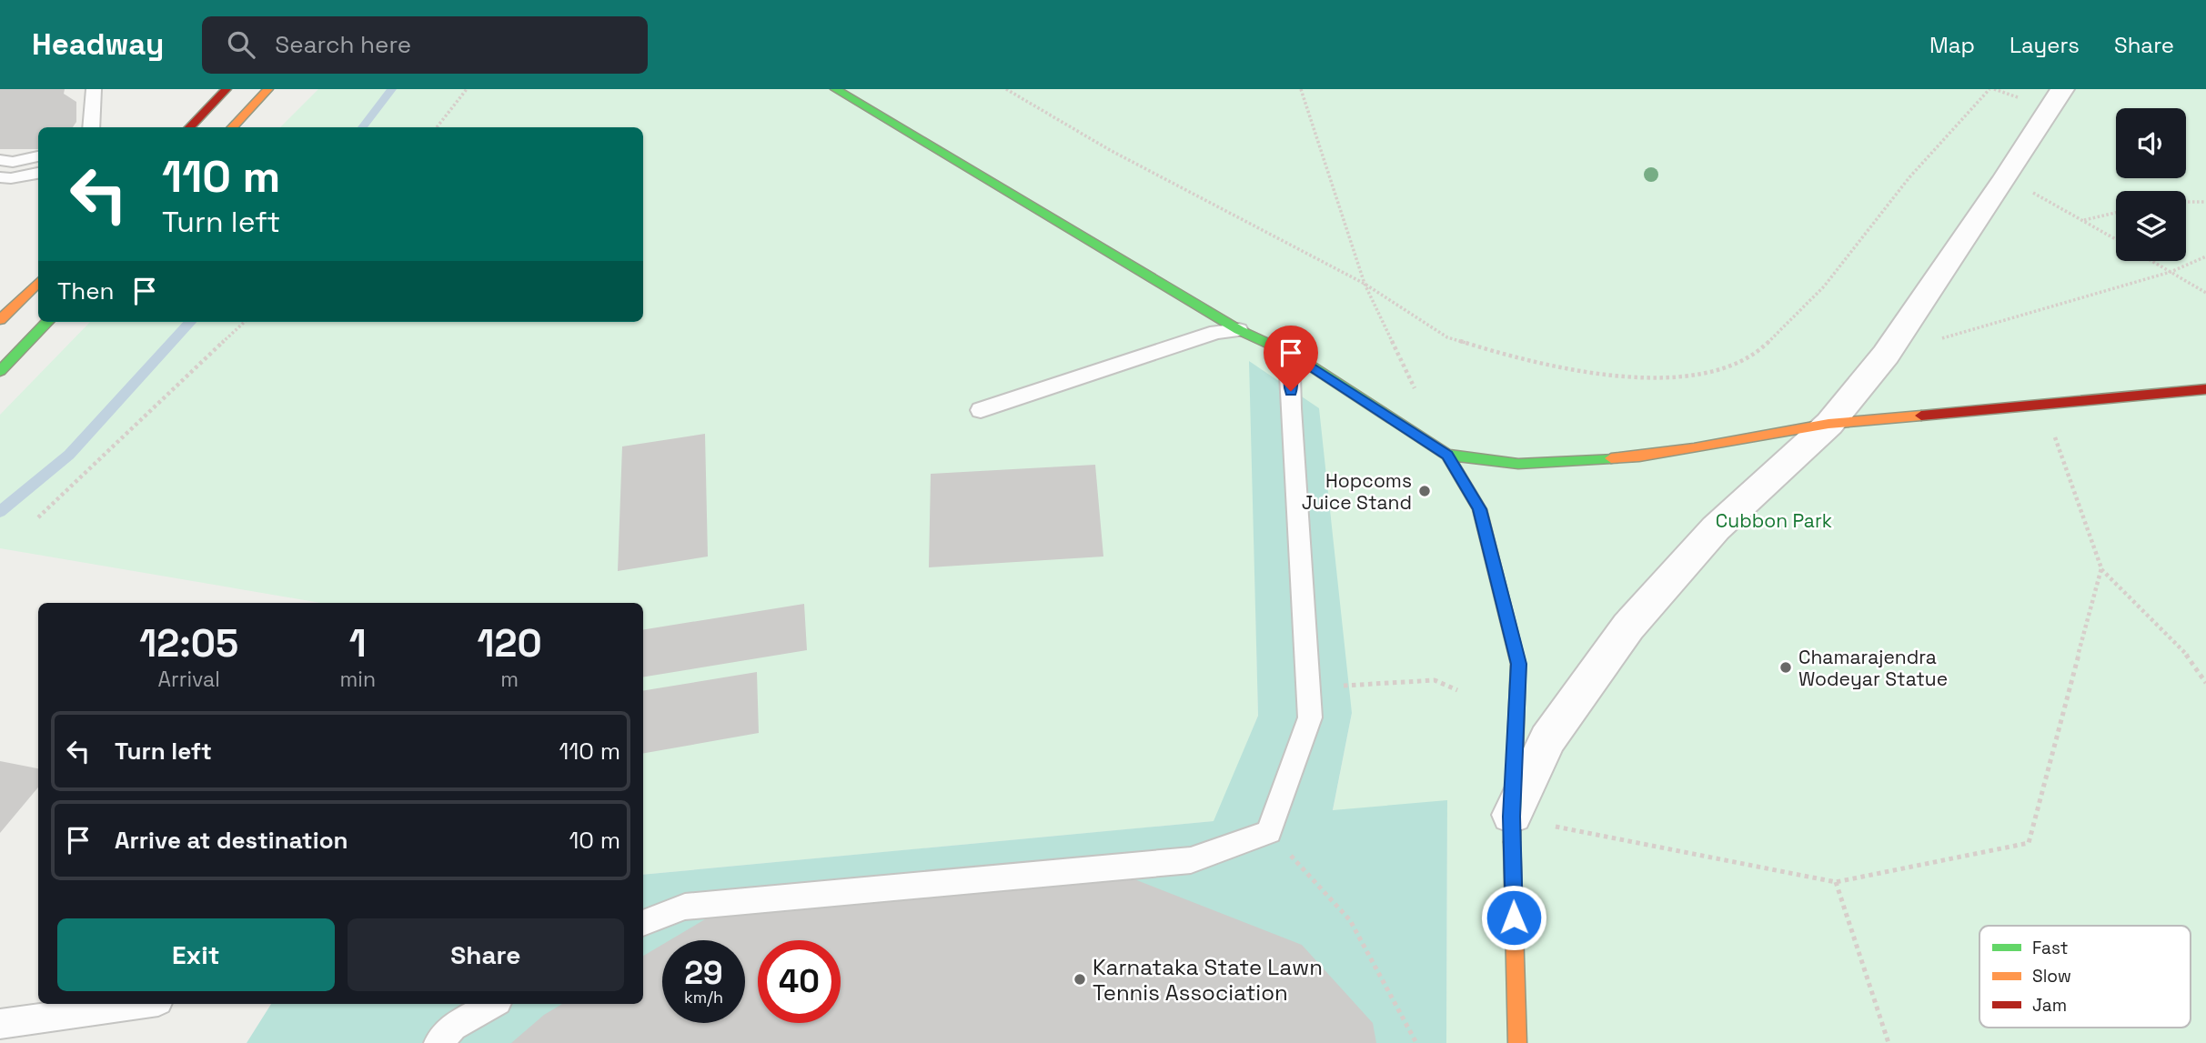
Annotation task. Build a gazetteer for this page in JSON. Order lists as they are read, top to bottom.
{
  "parks": ["Cubbon Park"],
  "places": ["Hopcoms Juice Stand", "Chamarajendra Wodeyar Statue", "Karnataka State Lawn Tennis Association"],
  "legend": ["Fast", "Slow", "Jam"],
  "page": {
    "header": "Headway",
    "search": "Search here",
    "nav": ["Map", "Layers", "Share"],
    "turn": ["110 m", "Turn left"],
    "then": "Then",
    "eta": [
      "12:05",
      "Arrival",
      "1",
      "min",
      "120",
      "m"
    ],
    "list": [
      {
        "name": "Turn left",
        "value": "110 m"
      },
      {
        "name": "Arrive at destination",
        "value": "10 m"
      }
    ],
    "buttons": ["Exit", "Share"],
    "speed": "29 km/h",
    "limit": "40"
  }
}
